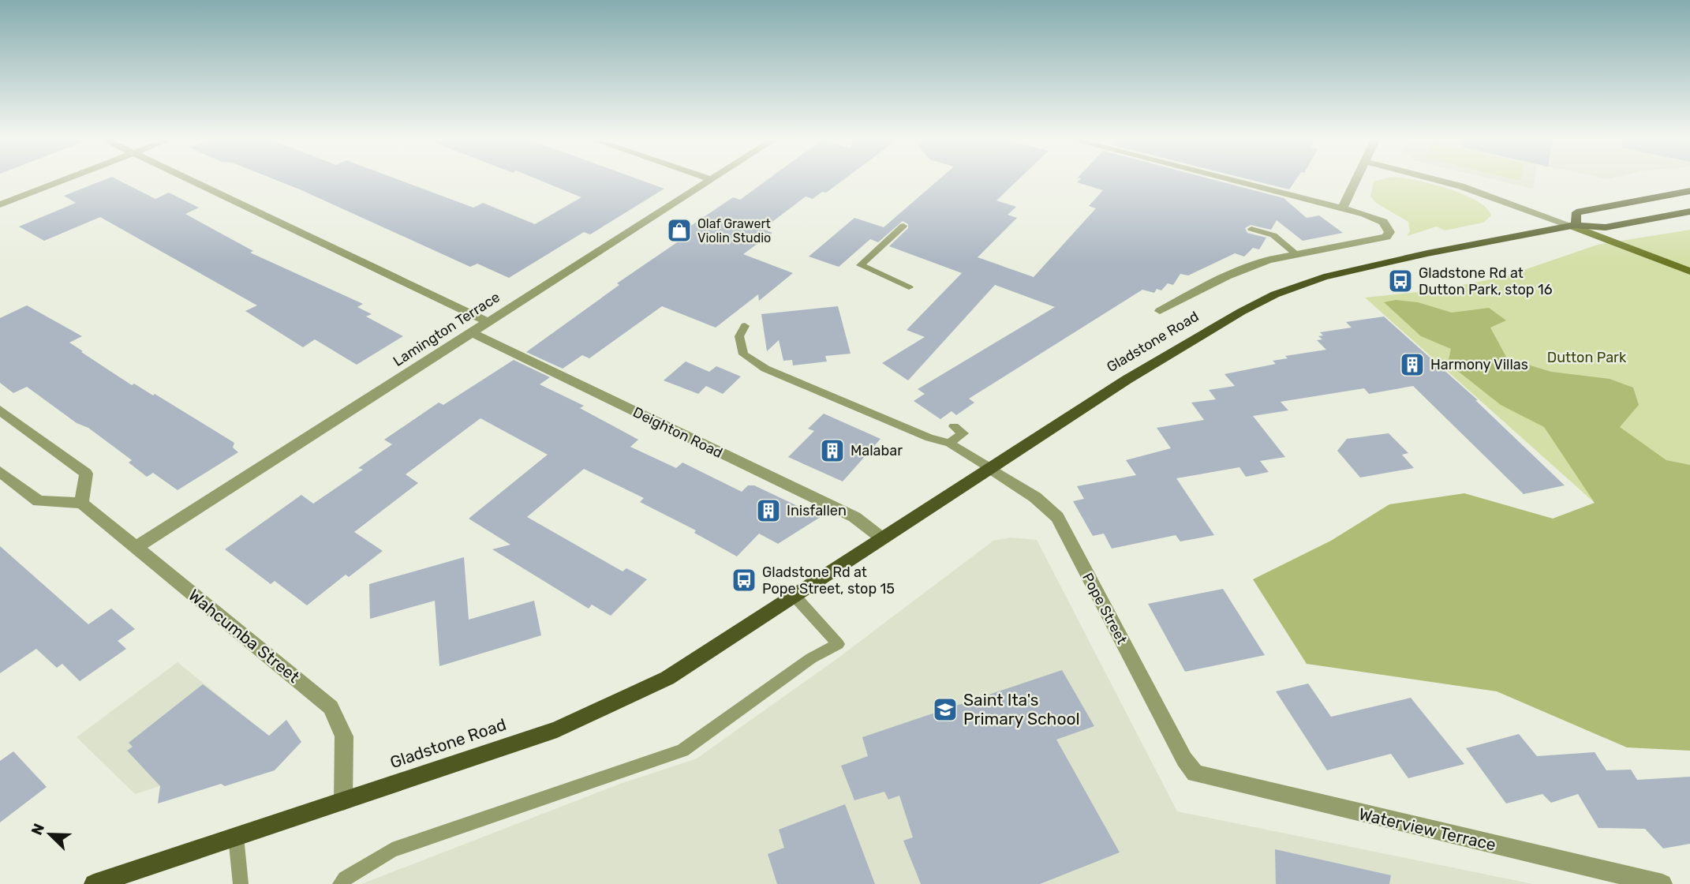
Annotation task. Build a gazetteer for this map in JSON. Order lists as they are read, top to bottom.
{
  "streets": {
    "main road": ["Gladstone Road"],
    "street": [
      "Lamington Terrace",
      "Deighton Road",
      "Pope Street",
      "Wahcumba Street",
      "Waterview Terrace"
    ]
  },
  "crossings": [
    ["Lamington Terrace", "Deighton Road"],
    ["Lamington Terrace", "Wahcumba Street"],
    ["Gladstone Road", "Deighton Road"],
    ["Gladstone Road", "Pope Street"],
    ["Gladstone Road", "Wahcumba Street"],
    ["Pope Street", "Waterview Terrace"]
  ],
  "parks": ["Dutton Park"],
  "places": {
    "shop": ["Olaf Grawert Violin Studio"],
    "bus stop": ["Gladstone Rd at Dutton Park, stop 16", "Gladstone Rd at Pope Street, stop 15"],
    "building": ["Harmony Villas", "Malabar", "Inisfallen"],
    "school or university": ["Saint Ita's Primary School"]
  },
  "north": "top left"
}
